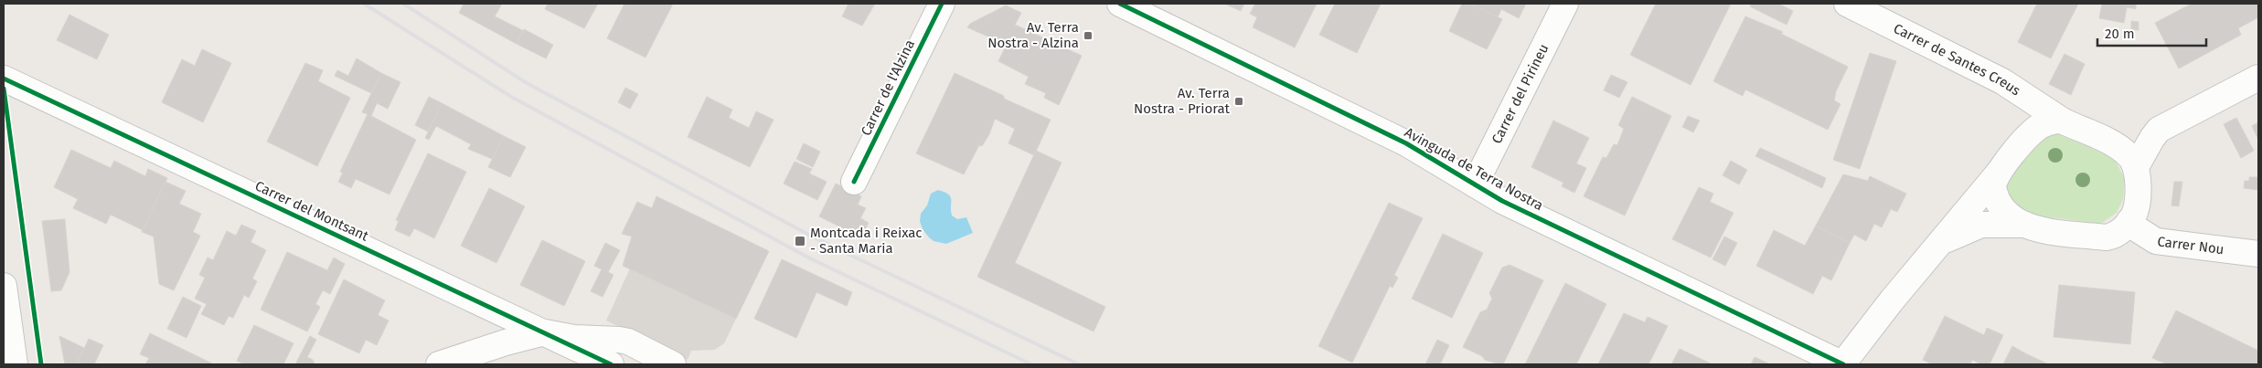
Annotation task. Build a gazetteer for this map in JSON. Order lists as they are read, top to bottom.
{
  "streets": {
    "street": [
      "Carrer de Santes Creus",
      "Carrer de l'Alzina",
      "Carrer del Pirineu",
      "Avinguda de Terra Nostra",
      "Carrer del Montsant",
      "Carrer Nou"
    ]
  },
  "crossings": [
    ["Carrer de Santes Creus", "Carrer Nou"],
    ["Carrer del Pirineu", "Avinguda de Terra Nostra"]
  ],
  "places": {
    "transit": ["Av. Terra Nostra - Alzina", "Av. Terra Nostra - Priorat", "Montcada i Reixac - Santa Maria"]
  },
  "scale_bar": "20 m"
}
